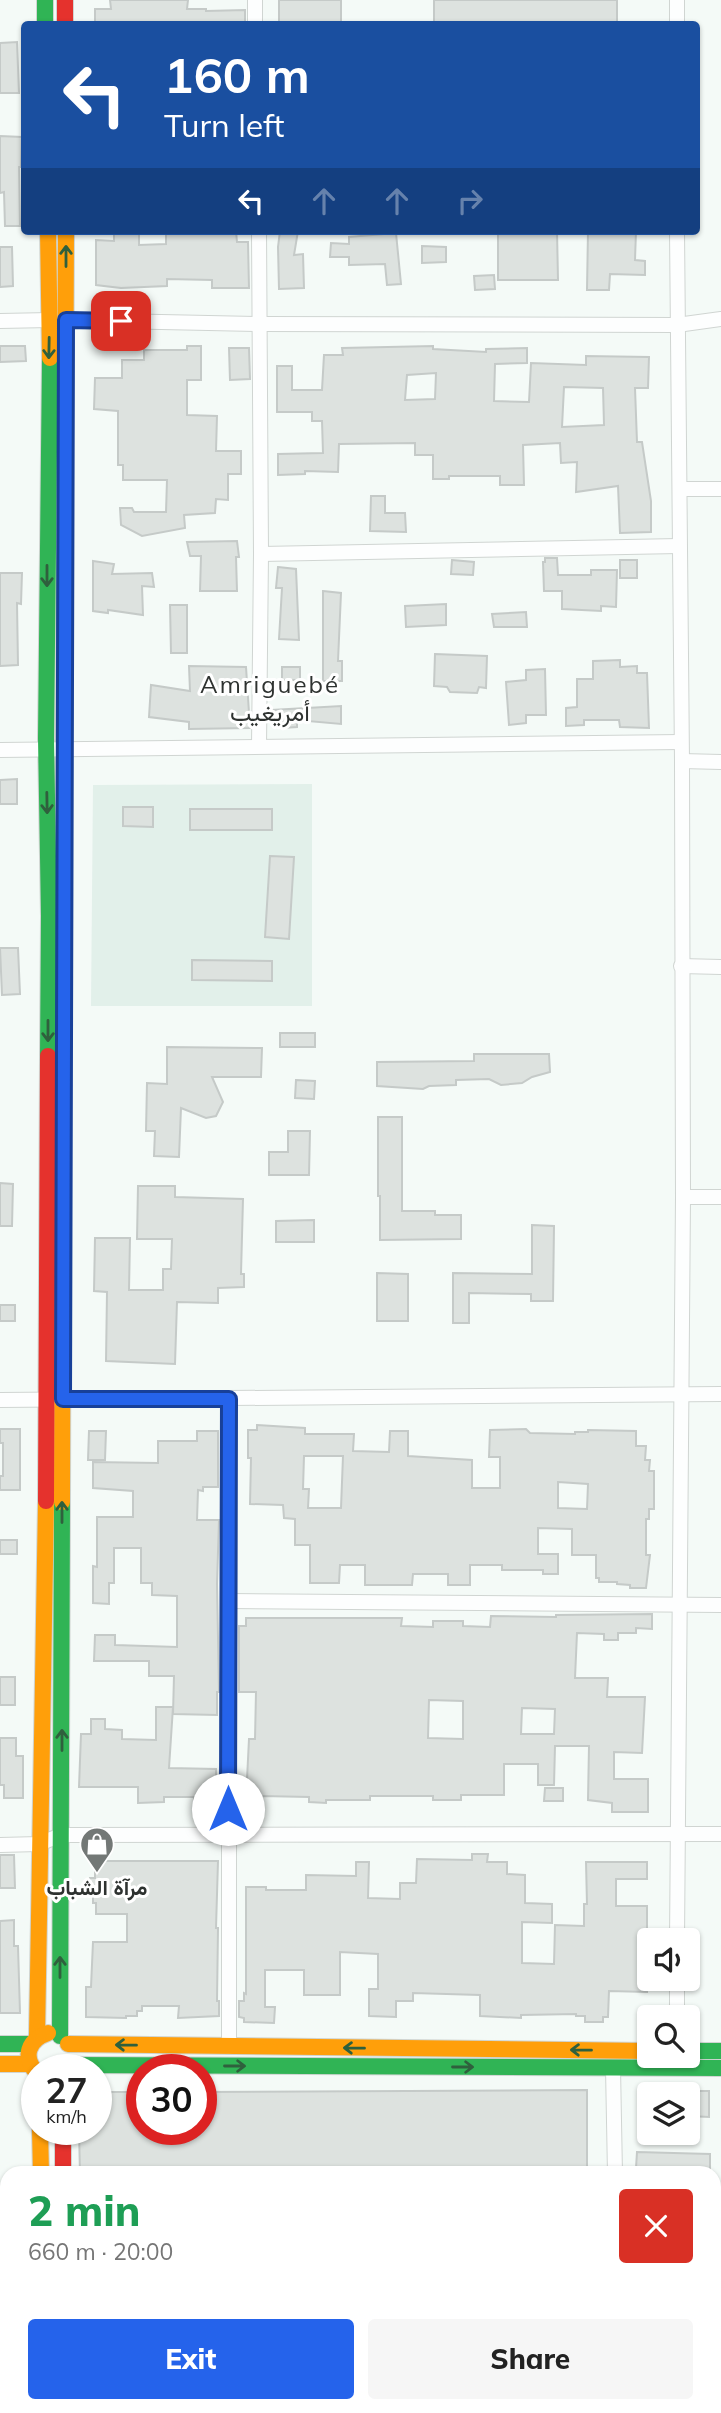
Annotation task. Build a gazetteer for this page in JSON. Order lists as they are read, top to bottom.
{
  "districts": ["Amriguebé أمريغيب"],
  "places": {
    "shop": ["مرآة الشباب"]
  },
  "page": {
    "turn": ["160 m", "Turn left"],
    "speed": "27 km/h",
    "limit": "30",
    "heading": ["2 min", "660 m · 20:00"],
    "buttons": ["Exit", "Share"]
  }
}
